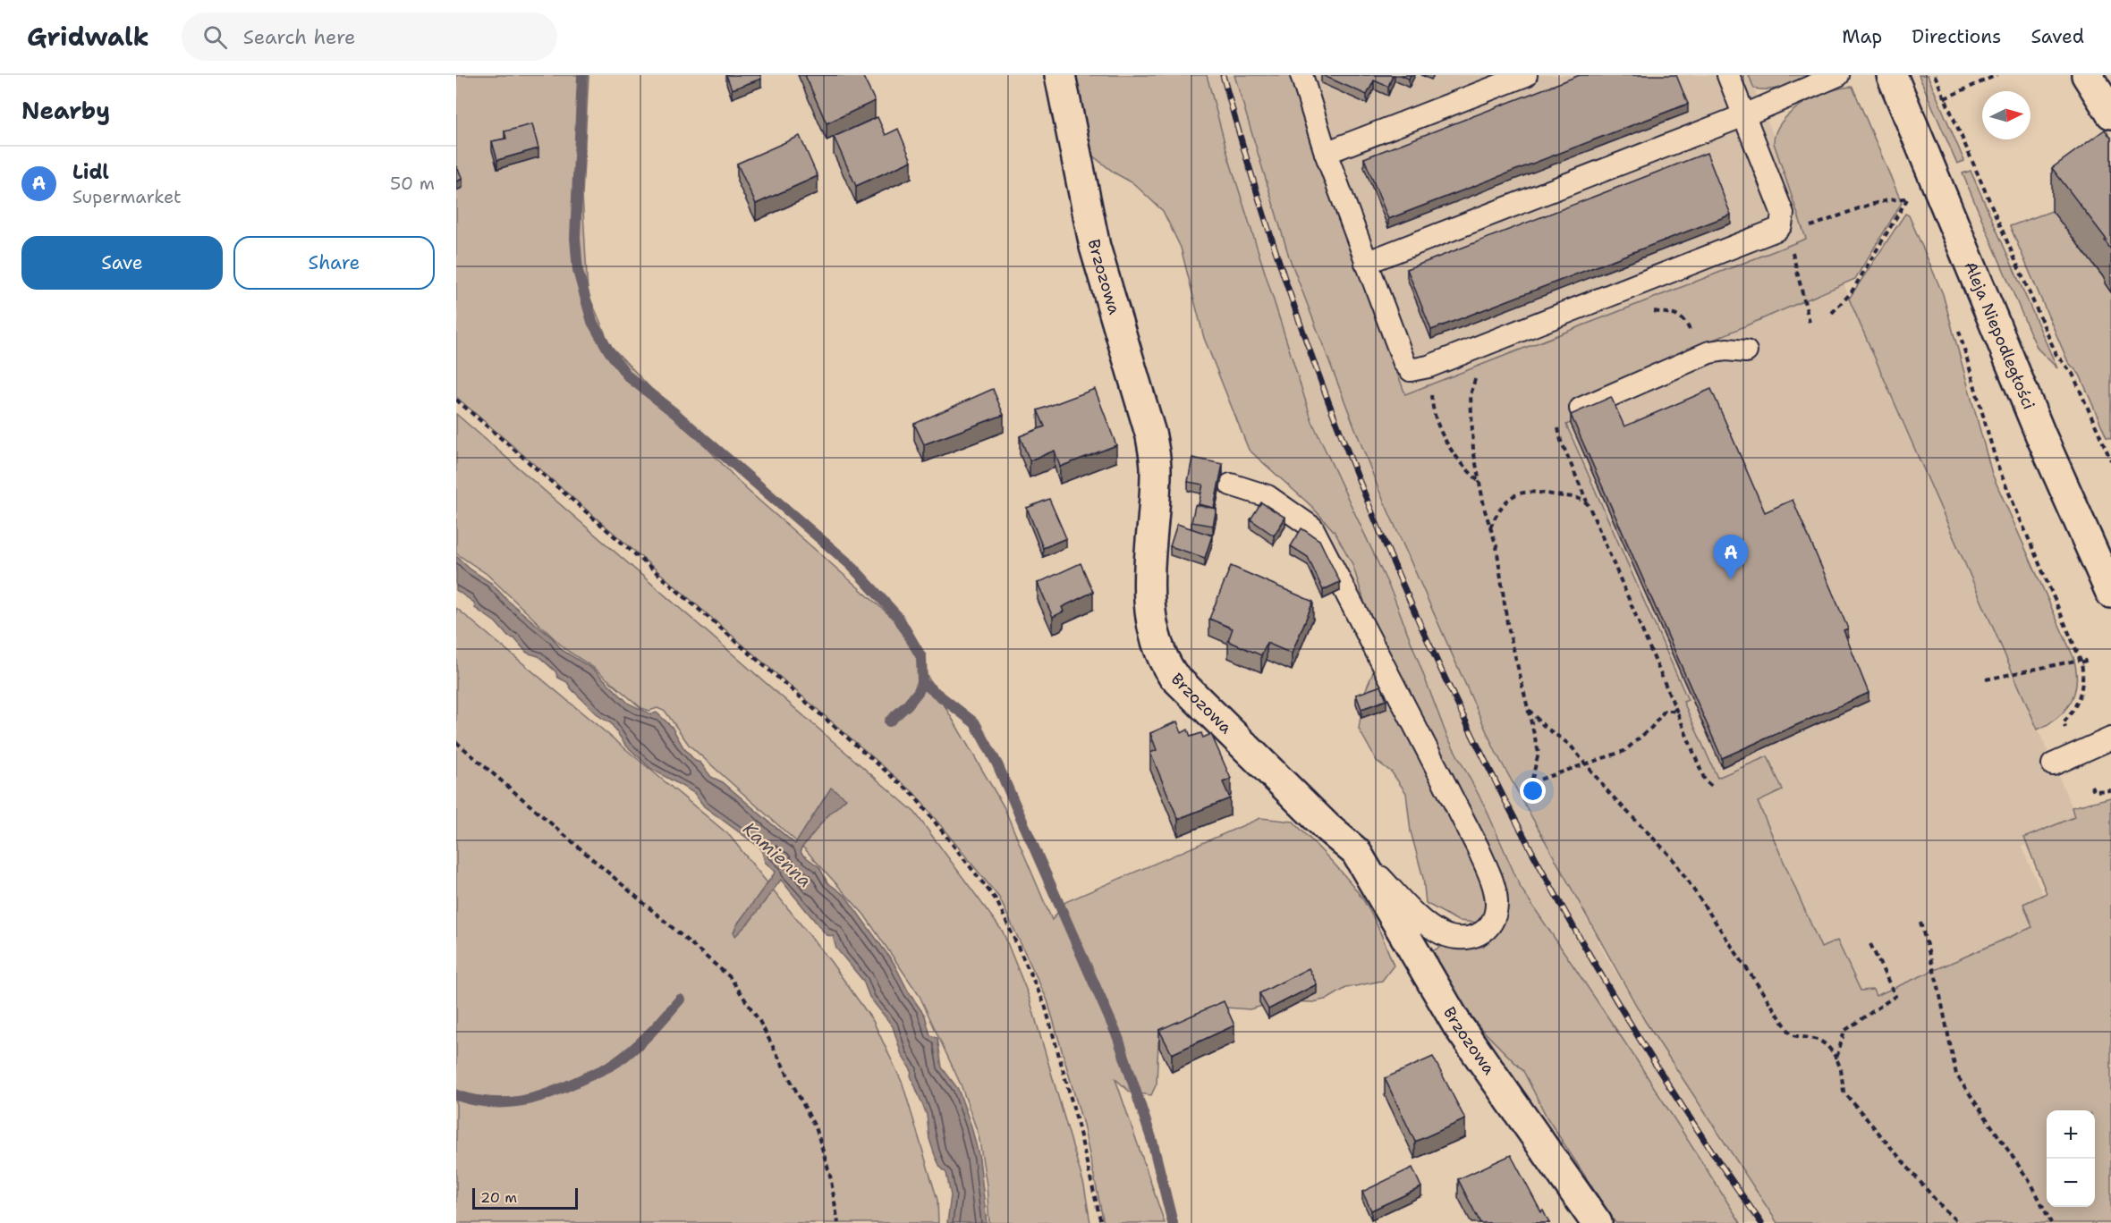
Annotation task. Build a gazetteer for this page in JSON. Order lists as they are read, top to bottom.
{
  "streets": {
    "street": ["Brzozowa", "Aleja Niepodległości"]
  },
  "water": ["Kamienna"],
  "scale_bar": "20 m",
  "north": "right",
  "page": {
    "header": "Gridwalk",
    "search": "Search here",
    "nav": ["Map", "Directions", "Saved"],
    "heading": "Nearby",
    "list": [
      {
        "mark": "A",
        "name": "Lidl",
        "note": "Supermarket",
        "value": "50 m"
      }
    ],
    "buttons": ["Save", "Share"],
    "pins": "A",
    "map_buttons": ["+", "−"],
    "scale": "20 m"
  }
}
